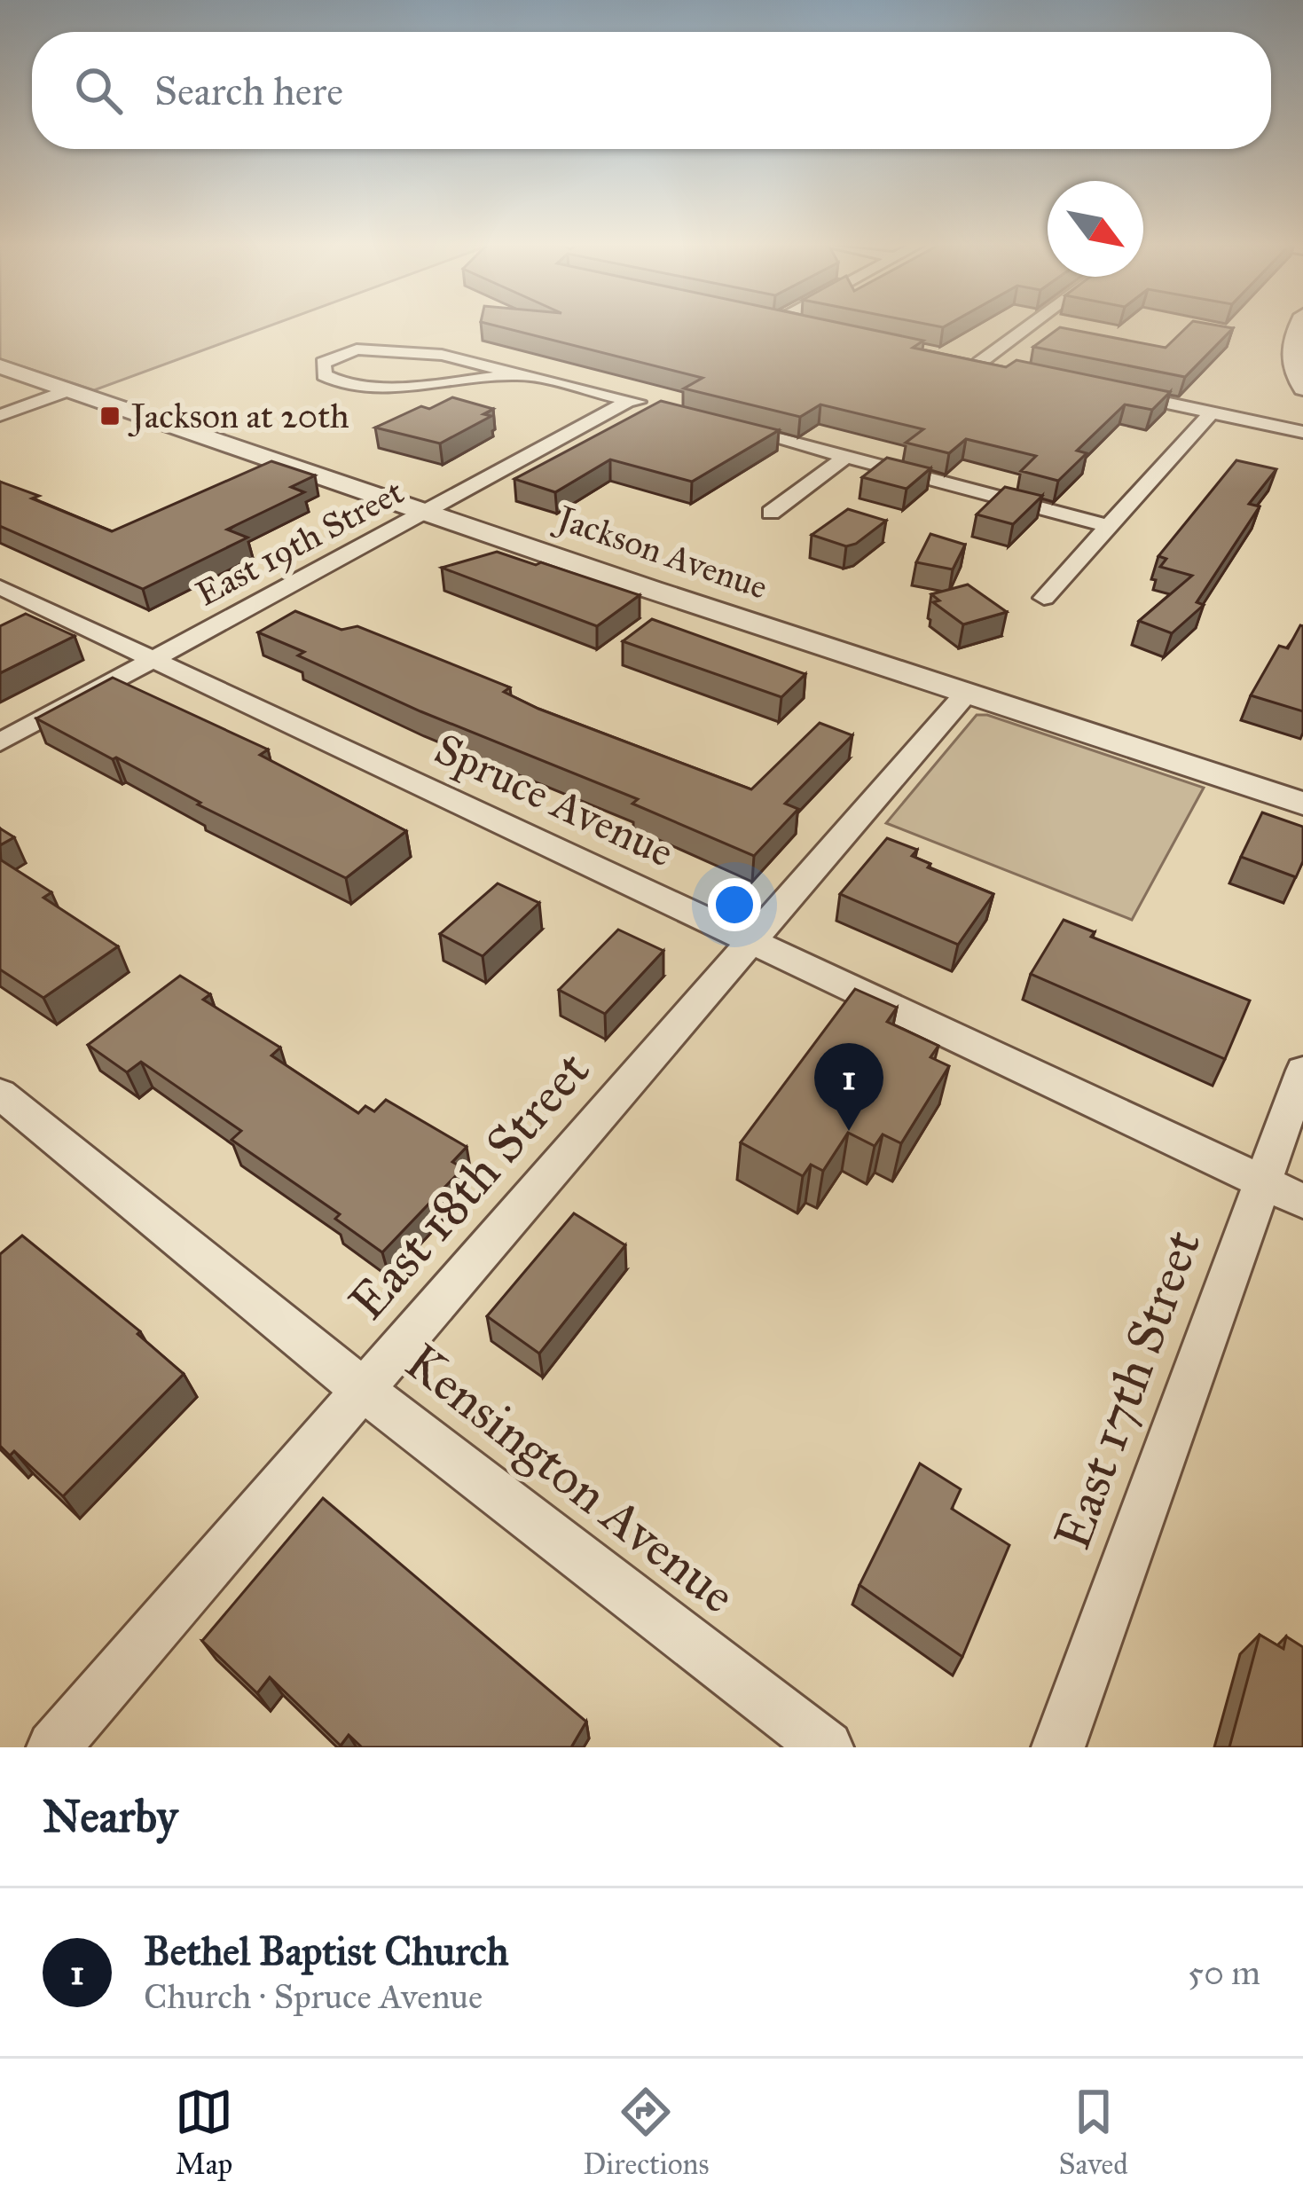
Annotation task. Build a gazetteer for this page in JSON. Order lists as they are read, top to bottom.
{
  "streets": {
    "street": [
      "East 19th Street",
      "Jackson Avenue",
      "Spruce Avenue",
      "East 18th Street",
      "East 17th Street",
      "Kensington Avenue"
    ]
  },
  "crossings": [
    ["East 19th Street", "Jackson Avenue"],
    ["East 19th Street", "Spruce Avenue"],
    ["Jackson Avenue", "East 18th Street"],
    ["Spruce Avenue", "East 18th Street"],
    ["Spruce Avenue", "East 17th Street"],
    ["East 18th Street", "Kensington Avenue"]
  ],
  "places": {
    "transit": ["Jackson at 20th"]
  },
  "north": "bottom right",
  "page": {
    "search": "Search here",
    "pins": "1",
    "heading": "Nearby",
    "list": [
      {
        "mark": "1",
        "name": "Bethel Baptist Church",
        "note": "Church · Spruce Avenue",
        "value": "50 m"
      }
    ],
    "nav": ["Map", "Directions", "Saved"]
  }
}
